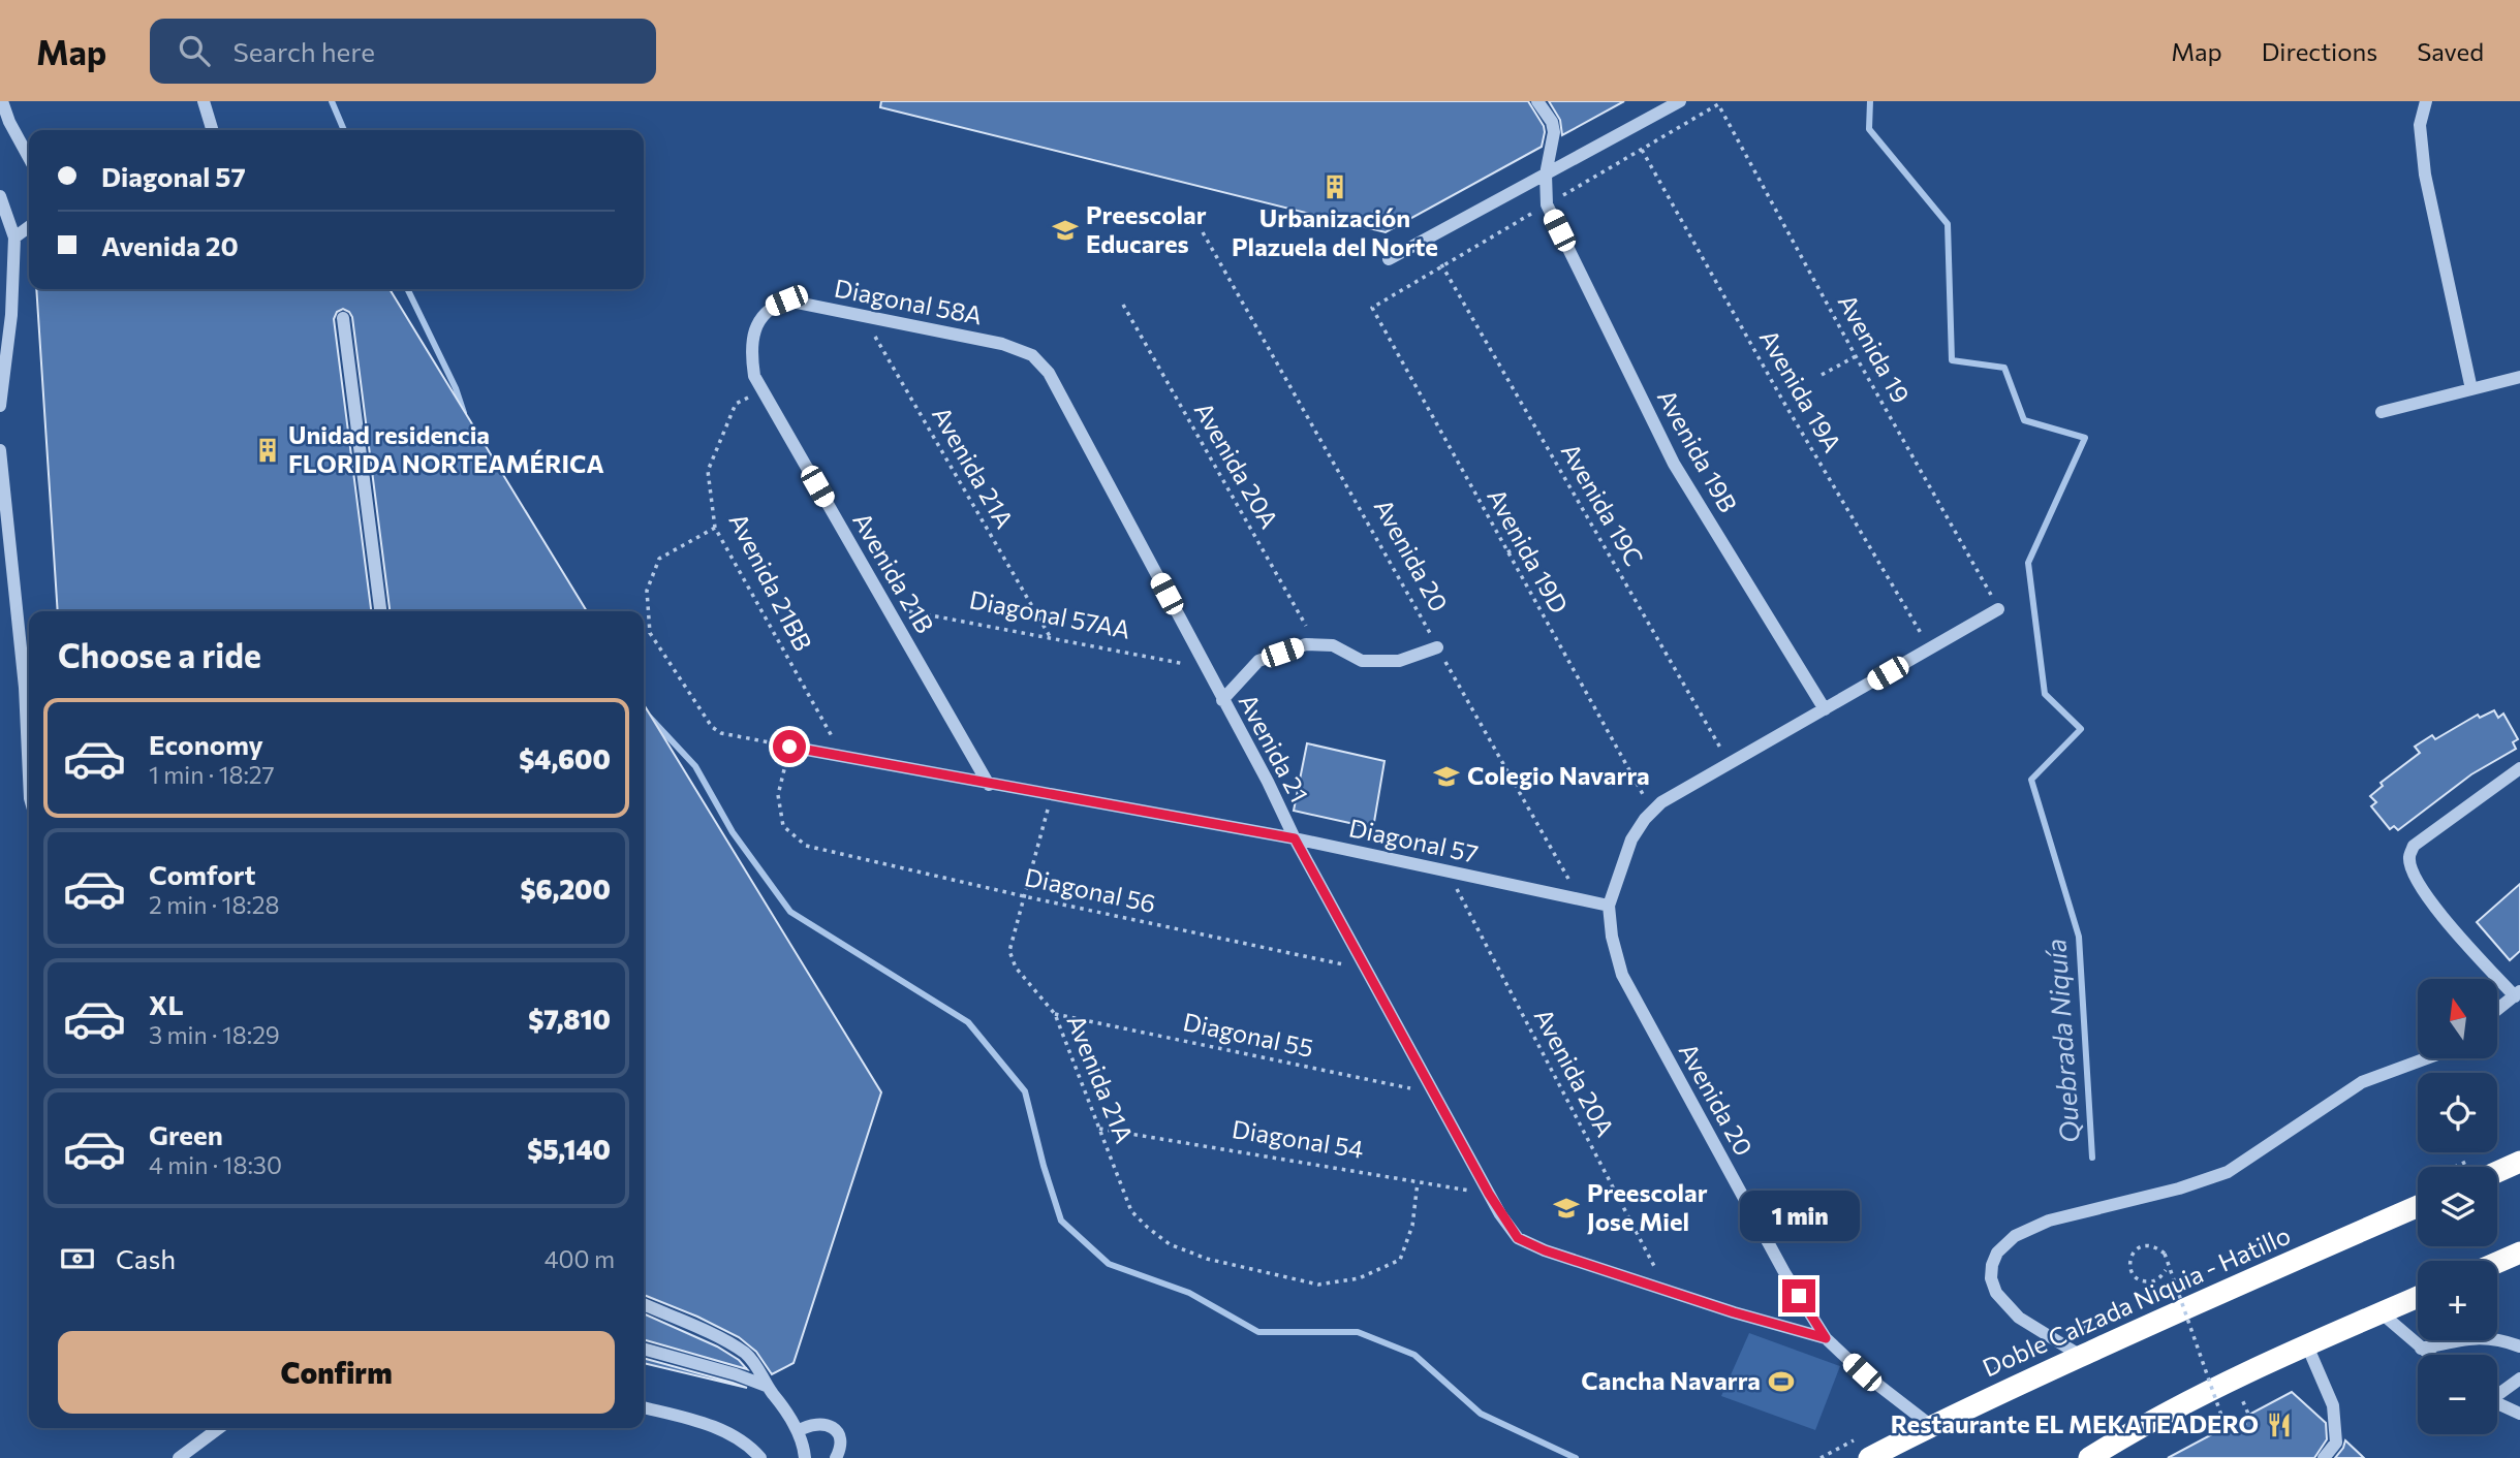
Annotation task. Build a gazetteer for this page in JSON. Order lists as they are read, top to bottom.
{
  "streets": {
    "highway": ["Doble Calzada Niquia - Hatillo"],
    "street": [
      "Diagonal 58A",
      "Avenida 19B",
      "Avenida 20",
      "Avenida 21B",
      "Avenida 21",
      "Diagonal 57"
    ],
    "path": [
      "Avenida 19",
      "Avenida 19A",
      "Avenida 20A",
      "Avenida 21A",
      "Avenida 19C",
      "Avenida 19D",
      "Avenida 21BB",
      "Diagonal 57AA",
      "Diagonal 56",
      "Diagonal 55",
      "Diagonal 54"
    ]
  },
  "crossings": [
    ["Diagonal 58A", "Avenida 21A"],
    ["Diagonal 58A", "Avenida 21B"],
    ["Diagonal 58A", "Avenida 21"],
    ["Avenida 20A", "Avenida 21"],
    ["Avenida 20A", "Diagonal 57"],
    ["Avenida 21A", "Diagonal 57AA"],
    ["Avenida 21A", "Diagonal 57"],
    ["Avenida 21A", "Diagonal 56"],
    ["Avenida 21A", "Diagonal 55"],
    ["Avenida 21A", "Diagonal 54"],
    ["Avenida 20", "Diagonal 57"],
    ["Avenida 20", "Doble Calzada Niquia - Hatillo"],
    ["Avenida 21B", "Avenida 21BB"],
    ["Avenida 21B", "Diagonal 57AA"],
    ["Avenida 21B", "Diagonal 57"],
    ["Avenida 21BB", "Diagonal 57"],
    ["Diagonal 57AA", "Avenida 21"],
    ["Avenida 21", "Diagonal 57"],
    ["Avenida 21", "Diagonal 56"],
    ["Avenida 21", "Diagonal 55"],
    ["Avenida 21", "Diagonal 54"],
    ["Diagonal 57", "Diagonal 56"]
  ],
  "water": ["Quebrada Niquía"],
  "places": {
    "building": ["Urbanización Plazuela del Norte", "Unidad residencia FLORIDA NORTEAMÉRICA"],
    "school or university": ["Preescolar Educares", "Colegio Navarra", "Preescolar Jose Miel"],
    "sports": ["Cancha Navarra"],
    "restaurant": ["Restaurante EL MEKATEADERO"]
  },
  "north": "top",
  "page": {
    "header": "Map",
    "search": "Search here",
    "nav": ["Map", "Directions", "Saved"],
    "banner": ["Diagonal 57", "Avenida 20"],
    "heading": "Choose a ride",
    "list": [
      {
        "name": "Economy",
        "note": "1 min · 18:27",
        "value": "$4,600"
      },
      {
        "name": "Comfort",
        "note": "2 min · 18:28",
        "value": "$6,200"
      },
      {
        "name": "XL",
        "note": "3 min · 18:29",
        "value": "$7,810"
      },
      {
        "name": "Green",
        "note": "4 min · 18:30",
        "value": "$5,140"
      }
    ],
    "map_buttons": ["+", "−"],
    "bubble": "1 min",
    "pay": ["Cash", "400 m"],
    "buttons": "Confirm"
  }
}
